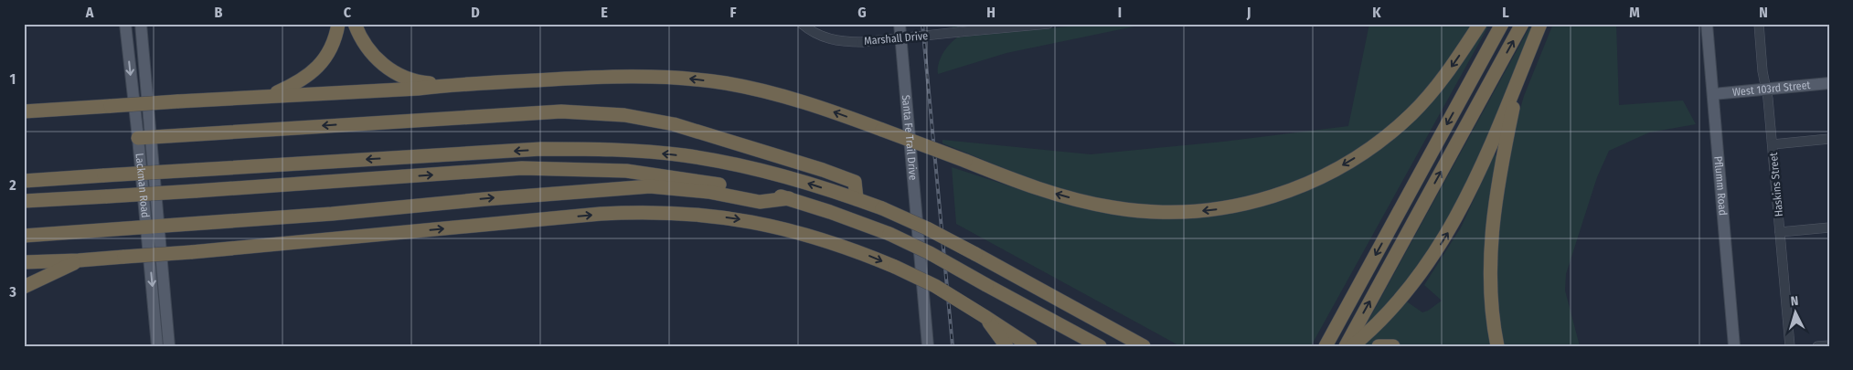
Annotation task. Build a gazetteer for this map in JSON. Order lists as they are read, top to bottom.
{
  "streets": {
    "main road": [
      "West 103rd Street",
      "Santa Fe Trail Drive",
      "Lackman Road",
      "Pflumm Road"
    ],
    "street": ["Marshall Drive", "Haskins Street"]
  },
  "crossings": [
    ["West 103rd Street", "Pflumm Road"],
    ["West 103rd Street", "Haskins Street"]
  ],
  "north": "top",
  "grid": {
    "columns": [
      "A",
      "B",
      "C",
      "D",
      "E",
      "F",
      "G",
      "H",
      "I",
      "J",
      "K",
      "L",
      "M",
      "N"
    ],
    "rows": ["1", "2", "3"]
  }
}
